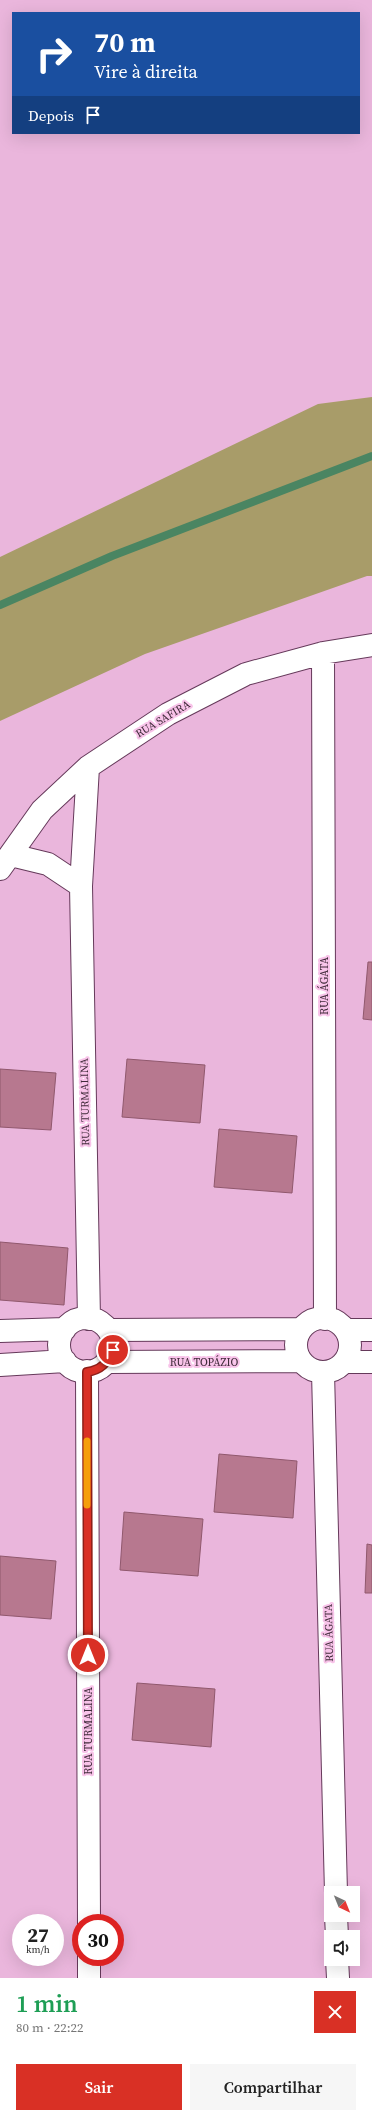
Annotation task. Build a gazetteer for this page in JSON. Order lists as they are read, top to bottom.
{
  "streets": {
    "street": [
      "RUA SAFIRA",
      "RUA ÁGATA",
      "RUA TURMALINA",
      "RUA TOPÁZIO"
    ]
  },
  "crossings": [
    ["RUA SAFIRA", "RUA ÁGATA"],
    ["RUA SAFIRA", "RUA TURMALINA"],
    ["RUA ÁGATA", "RUA TOPÁZIO"],
    ["RUA TURMALINA", "RUA TOPÁZIO"]
  ],
  "north": "bottom right",
  "page": {
    "turn": ["70 m", "Vire à direita"],
    "then": "Depois",
    "speed": "27 km/h",
    "limit": "30",
    "heading": ["1 min", "80 m · 22:22"],
    "buttons": ["Sair", "Compartilhar"]
  }
}
